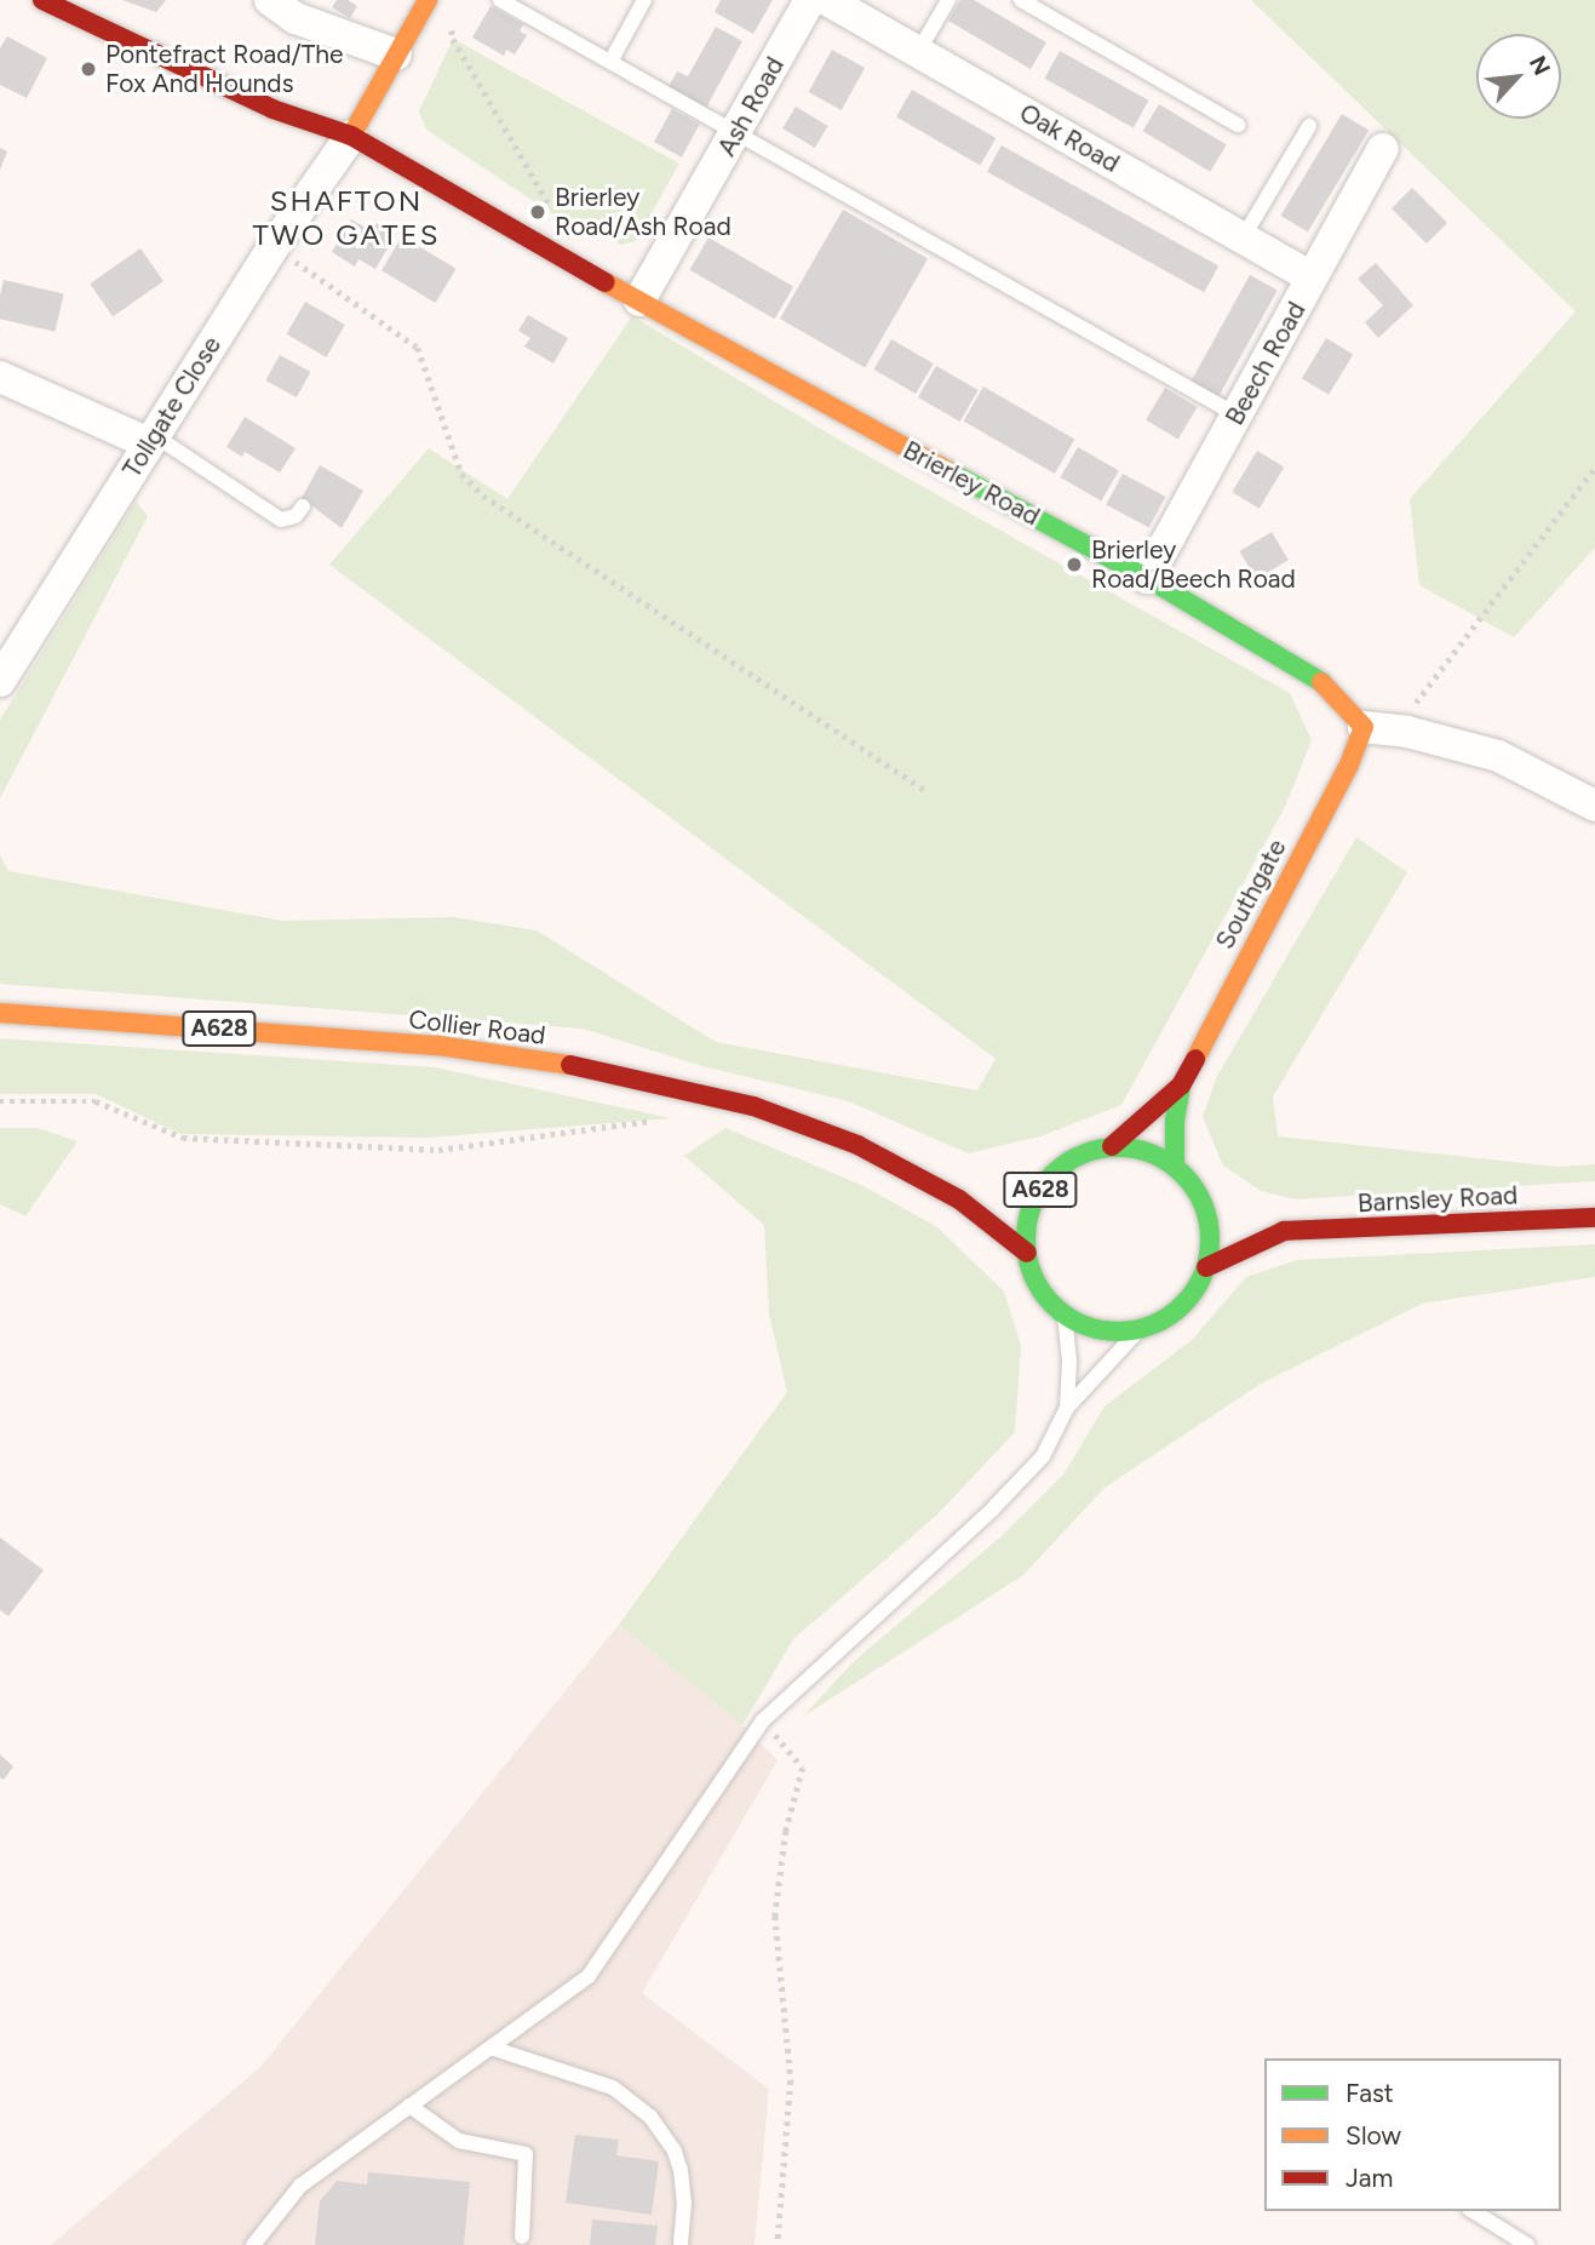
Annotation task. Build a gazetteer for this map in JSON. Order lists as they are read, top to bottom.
{
  "streets": {
    "main road": [
      "Brierley Road",
      "Southgate",
      "Collier Road",
      "A628",
      "Barnsley Road"
    ],
    "street": [
      "Ash Road",
      "Oak Road",
      "Beech Road",
      "Tollgate Close"
    ]
  },
  "crossings": [
    ["Ash Road", "Brierley Road"],
    ["Oak Road", "Beech Road"],
    ["Beech Road", "Brierley Road"],
    ["Tollgate Close", "Brierley Road"],
    ["Brierley Road", "Southgate"],
    ["Southgate", "Collier Road"],
    ["Southgate", "A628"],
    ["Southgate", "Barnsley Road"],
    ["Collier Road", "A628"],
    ["Collier Road", "Barnsley Road"],
    ["A628", "Barnsley Road"]
  ],
  "districts": ["SHAFTON TWO GATES"],
  "places": ["Pontefract Road/The Fox And Hounds", "Brierley Road/Ash Road", "Brierley Road/Beech Road"],
  "legend": ["Fast", "Slow", "Jam"],
  "north": "top right"
}
